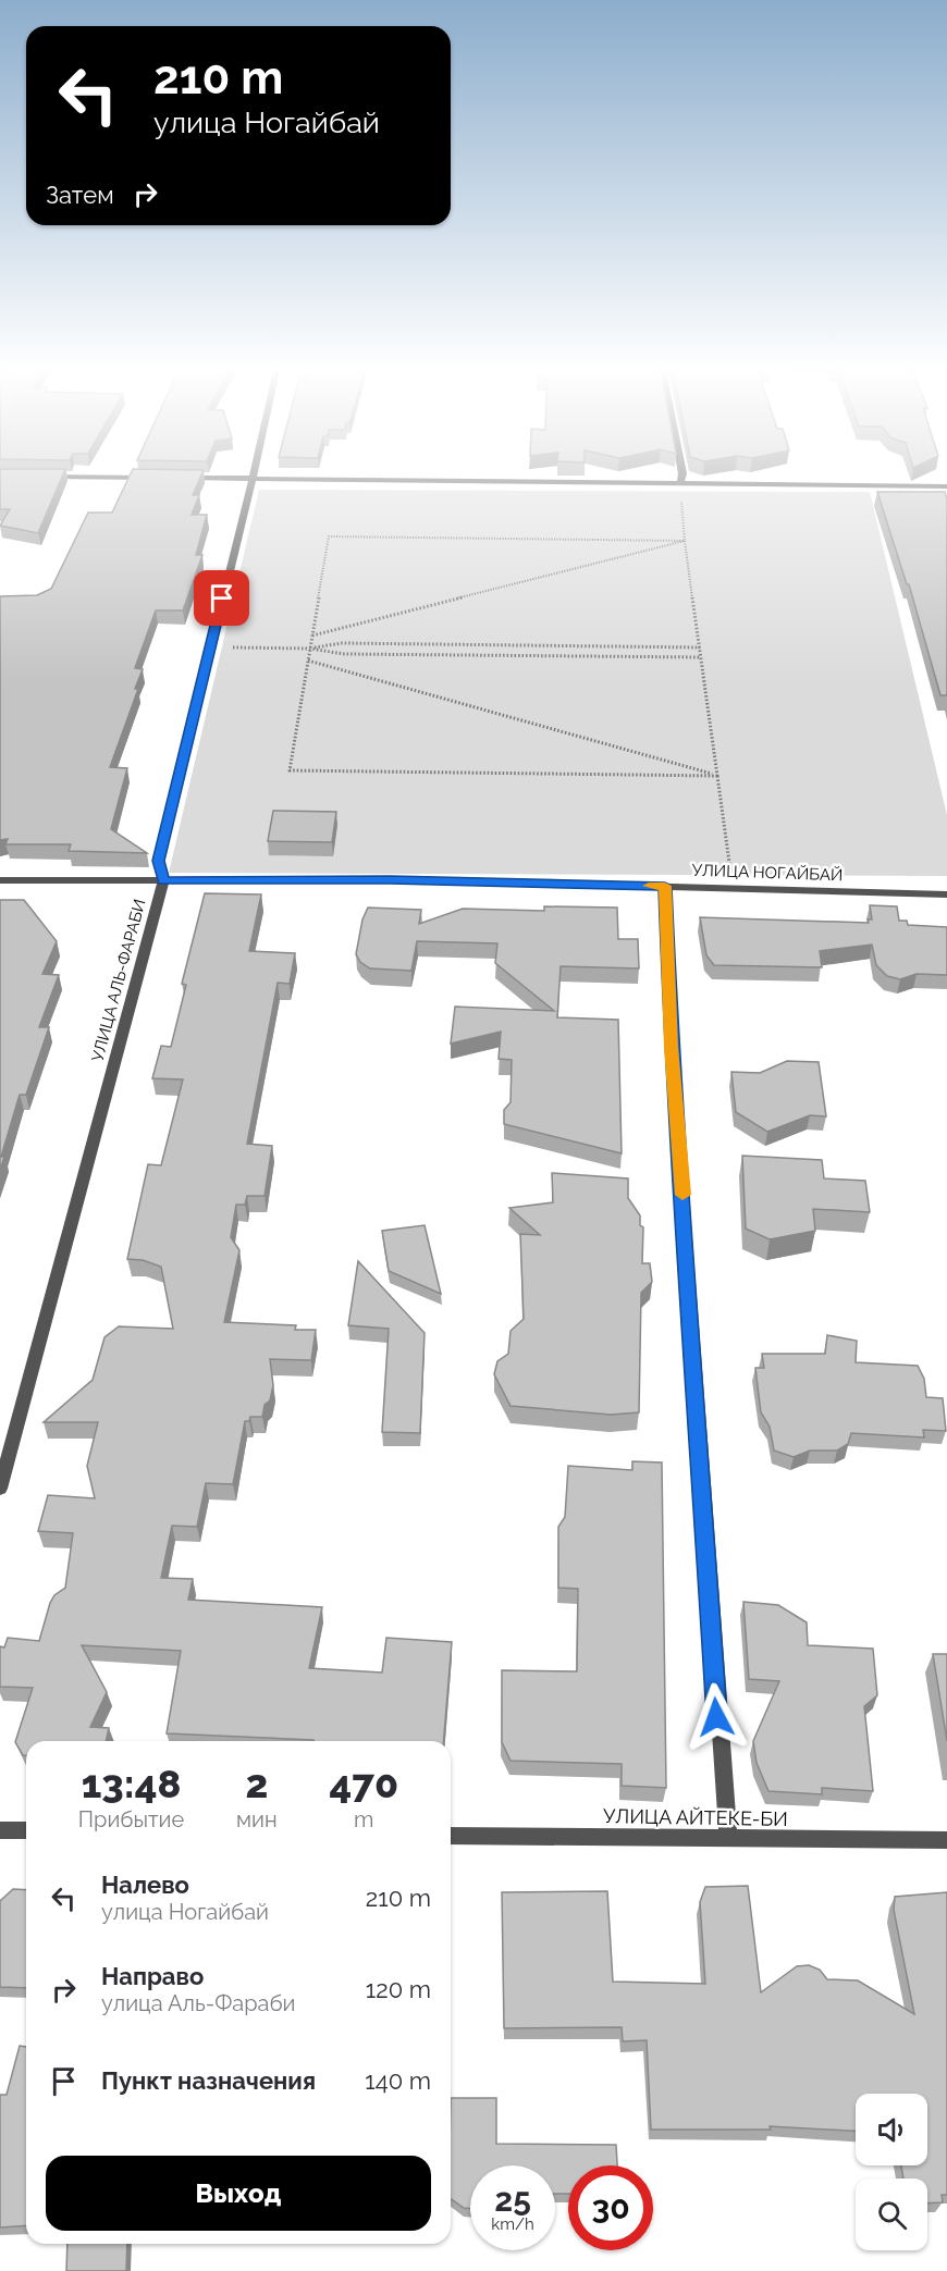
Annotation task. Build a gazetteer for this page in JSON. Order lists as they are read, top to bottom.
{
  "streets": {
    "street": ["УЛИЦА НОГАЙБАЙ", "УЛИЦА АЛЬ-ФАРАБИ", "УЛИЦА АЙТЕКЕ-БИ"]
  },
  "crossings": [
    ["УЛИЦА НОГАЙБАЙ", "УЛИЦА АЛЬ-ФАРАБИ"]
  ],
  "page": {
    "turn": ["210 m", "улица Ногайбай"],
    "then": "Затем",
    "eta": [
      "13:48",
      "Прибытие",
      "2",
      "мин",
      "470",
      "m"
    ],
    "list": [
      {
        "name": "Налево",
        "note": "улица Ногайбай",
        "value": "210 m"
      },
      {
        "name": "Направо",
        "note": "улица Аль-Фараби",
        "value": "120 m"
      },
      {
        "name": "Пункт назначения",
        "value": "140 m"
      }
    ],
    "buttons": "Выход",
    "speed": "25 km/h",
    "limit": "30"
  }
}
